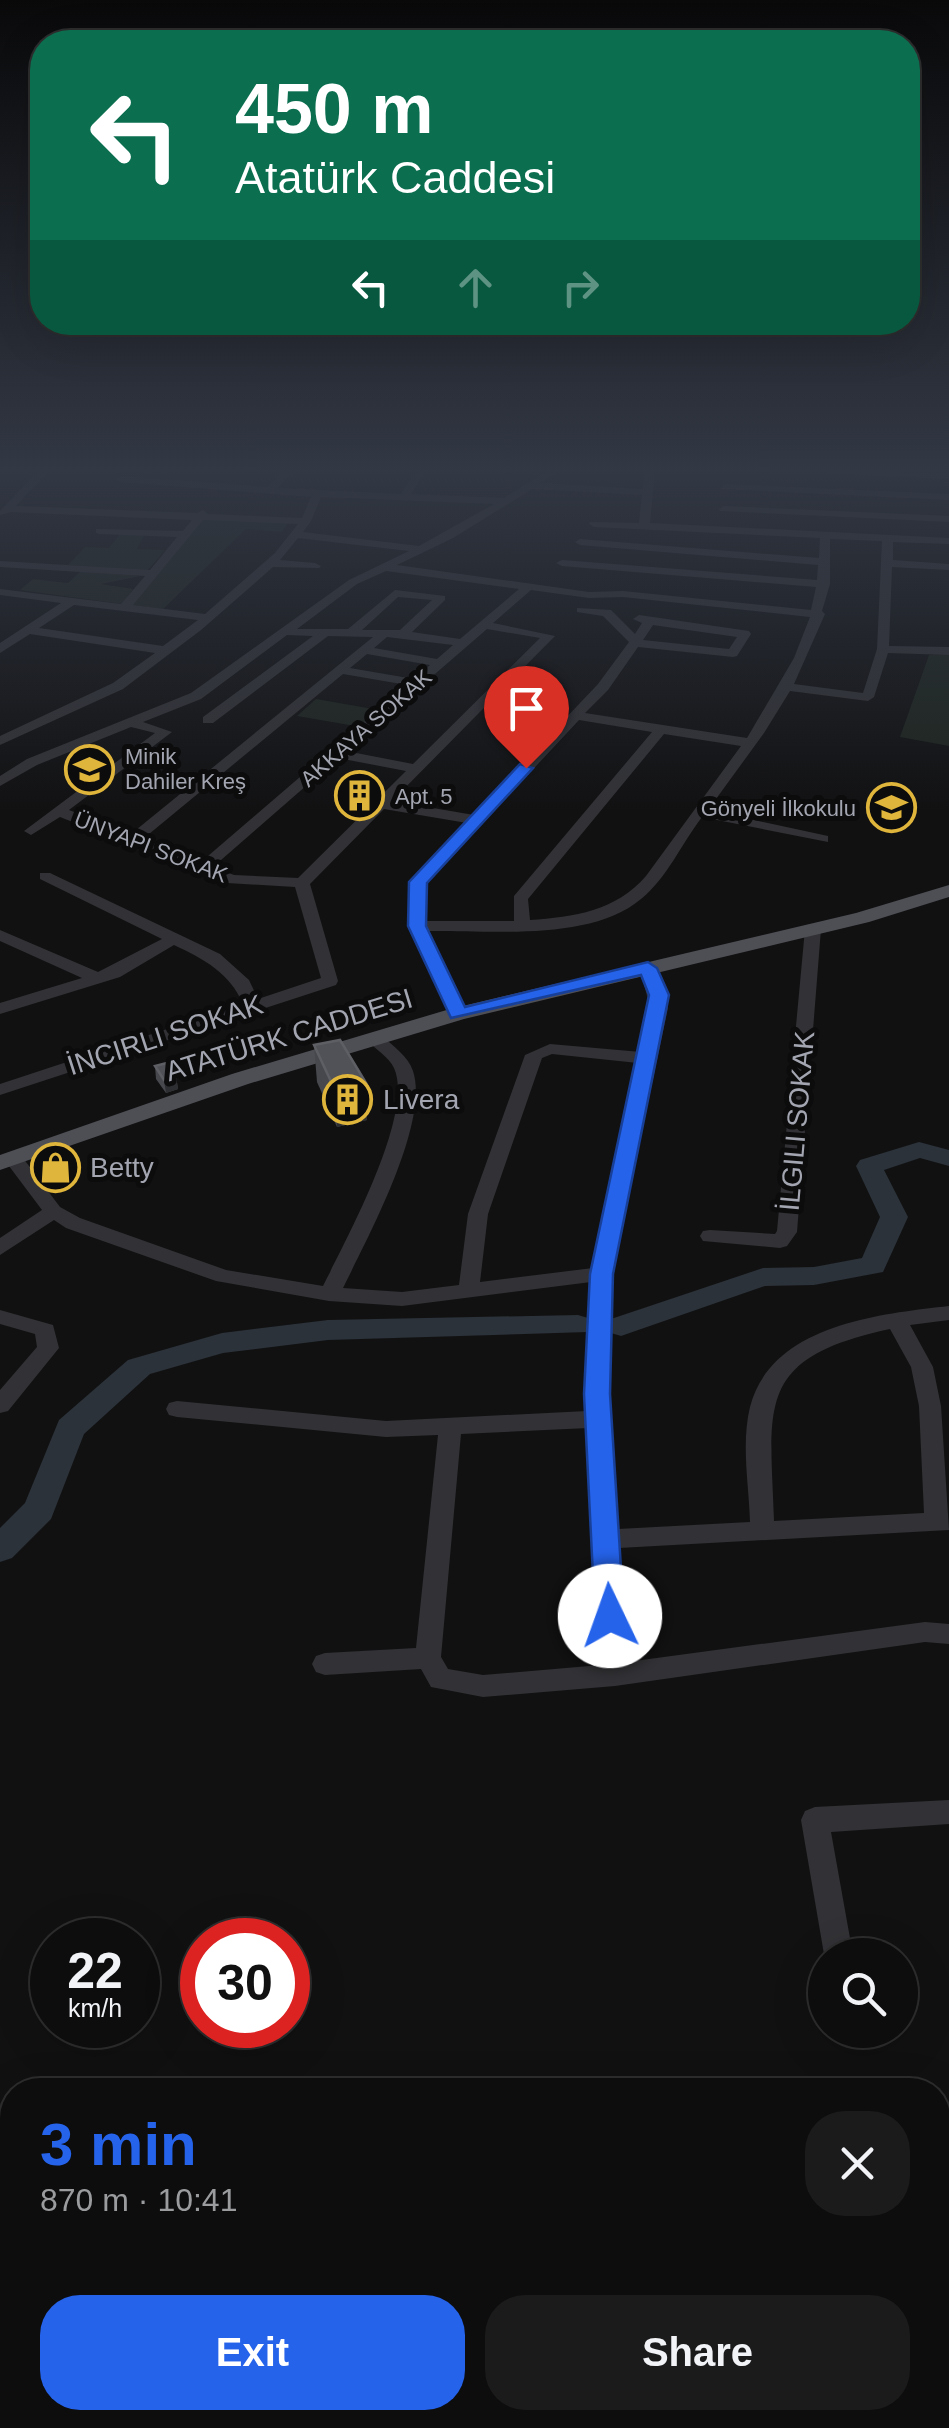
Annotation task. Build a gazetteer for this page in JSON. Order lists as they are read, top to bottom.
{
  "streets": {
    "main road": ["ATATÜRK CADDESI"],
    "street": ["AKKAYA SOKAK", "İNCIRLI SOKAK", "İLGILI SOKAK"]
  },
  "crossings": [
    ["ATATÜRK CADDESI", "İLGILI SOKAK"]
  ],
  "places": {
    "school or university": ["Minik Dahiler Kreş", "Gönyeli İlkokulu"],
    "building": ["Apt. 5", "Livera"],
    "shop": ["Betty"]
  },
  "page": {
    "turn": ["450 m", "Atatürk Caddesi"],
    "speed": "22 km/h",
    "limit": "30",
    "heading": ["3 min", "870 m · 10:41"],
    "buttons": ["Exit", "Share"]
  }
}
